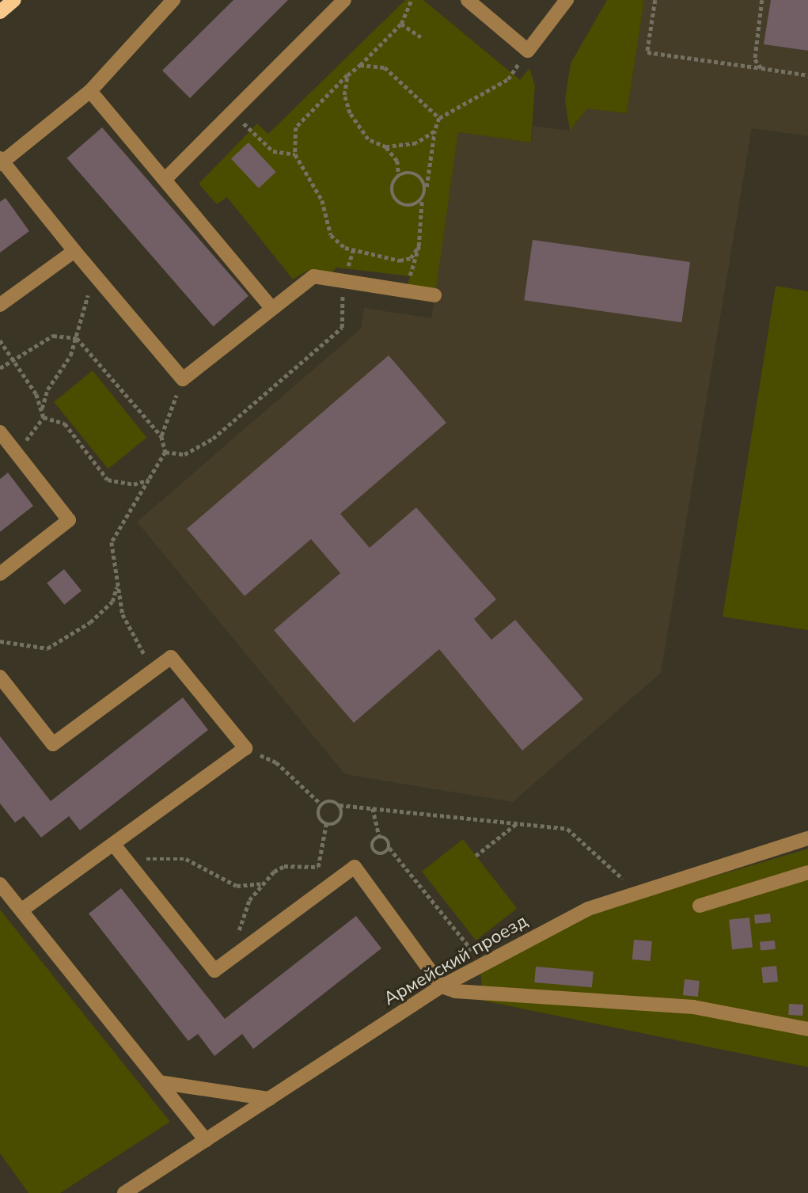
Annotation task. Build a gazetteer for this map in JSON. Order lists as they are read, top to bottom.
{
  "streets": {
    "street": ["Армейский проезд"]
  }
}
